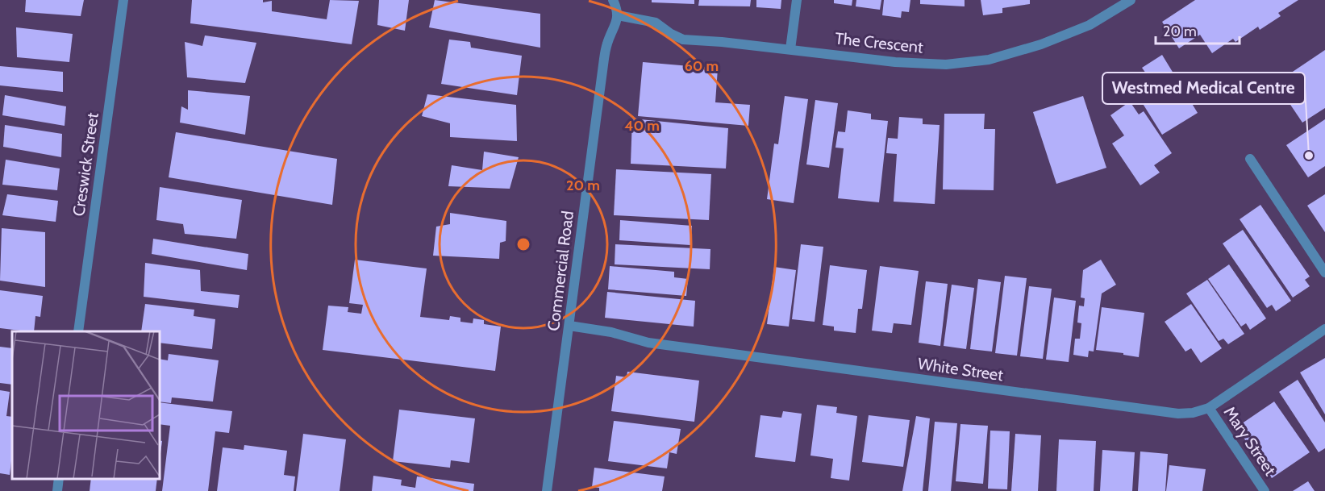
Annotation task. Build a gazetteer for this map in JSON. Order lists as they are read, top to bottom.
{
  "streets": {
    "street": [
      "The Crescent",
      "Creswick Street",
      "Commercial Road",
      "White Street",
      "Mary Street"
    ]
  },
  "crossings": [
    ["The Crescent", "Commercial Road"],
    ["Commercial Road", "White Street"],
    ["White Street", "Mary Street"]
  ],
  "places": ["Westmed Medical Centre"],
  "scale_bar": "20 m",
  "rings": ["60 m", "40 m", "20 m"]
}
